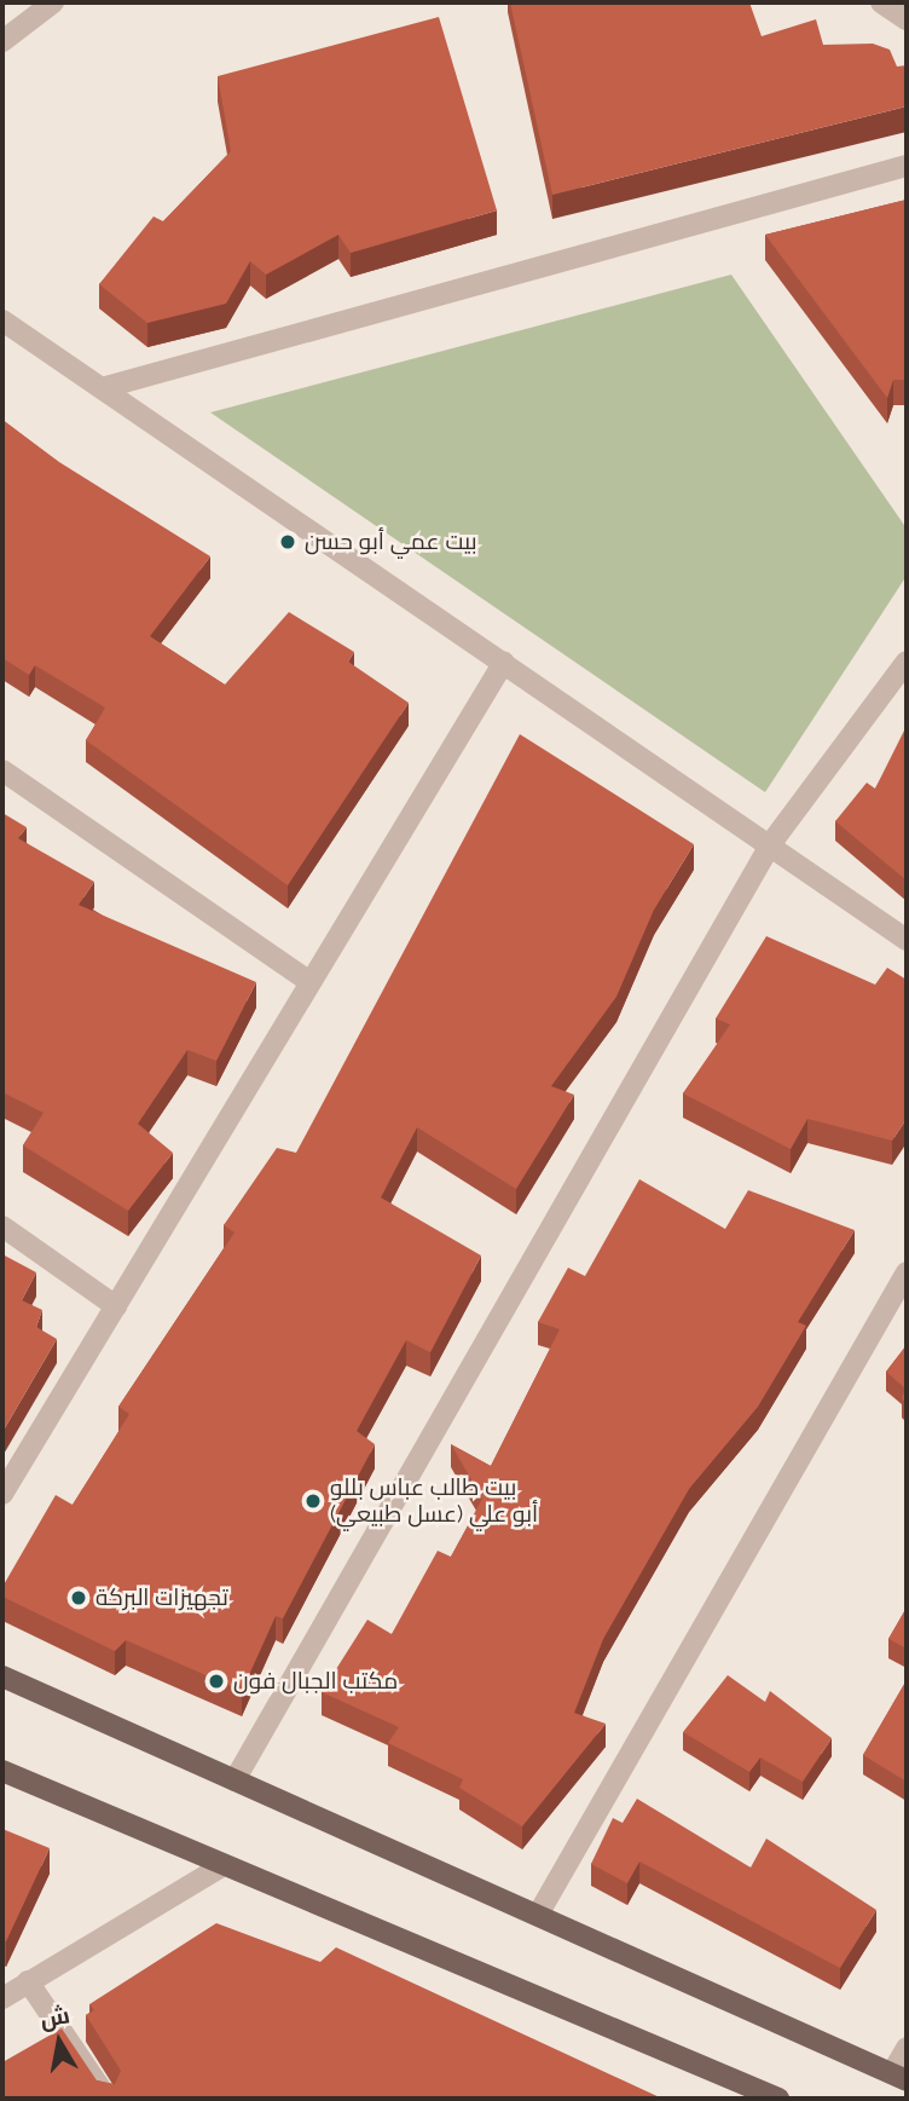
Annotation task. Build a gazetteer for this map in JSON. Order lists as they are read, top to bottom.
{
  "places": [
    "بيت عمي أبو حسن",
    "بيت طالب عباس بللو أبو علي (عسل طبيعي)",
    "تجهيزات البركة",
    "مكتب الجبال فون"
  ],
  "north": "top"
}
